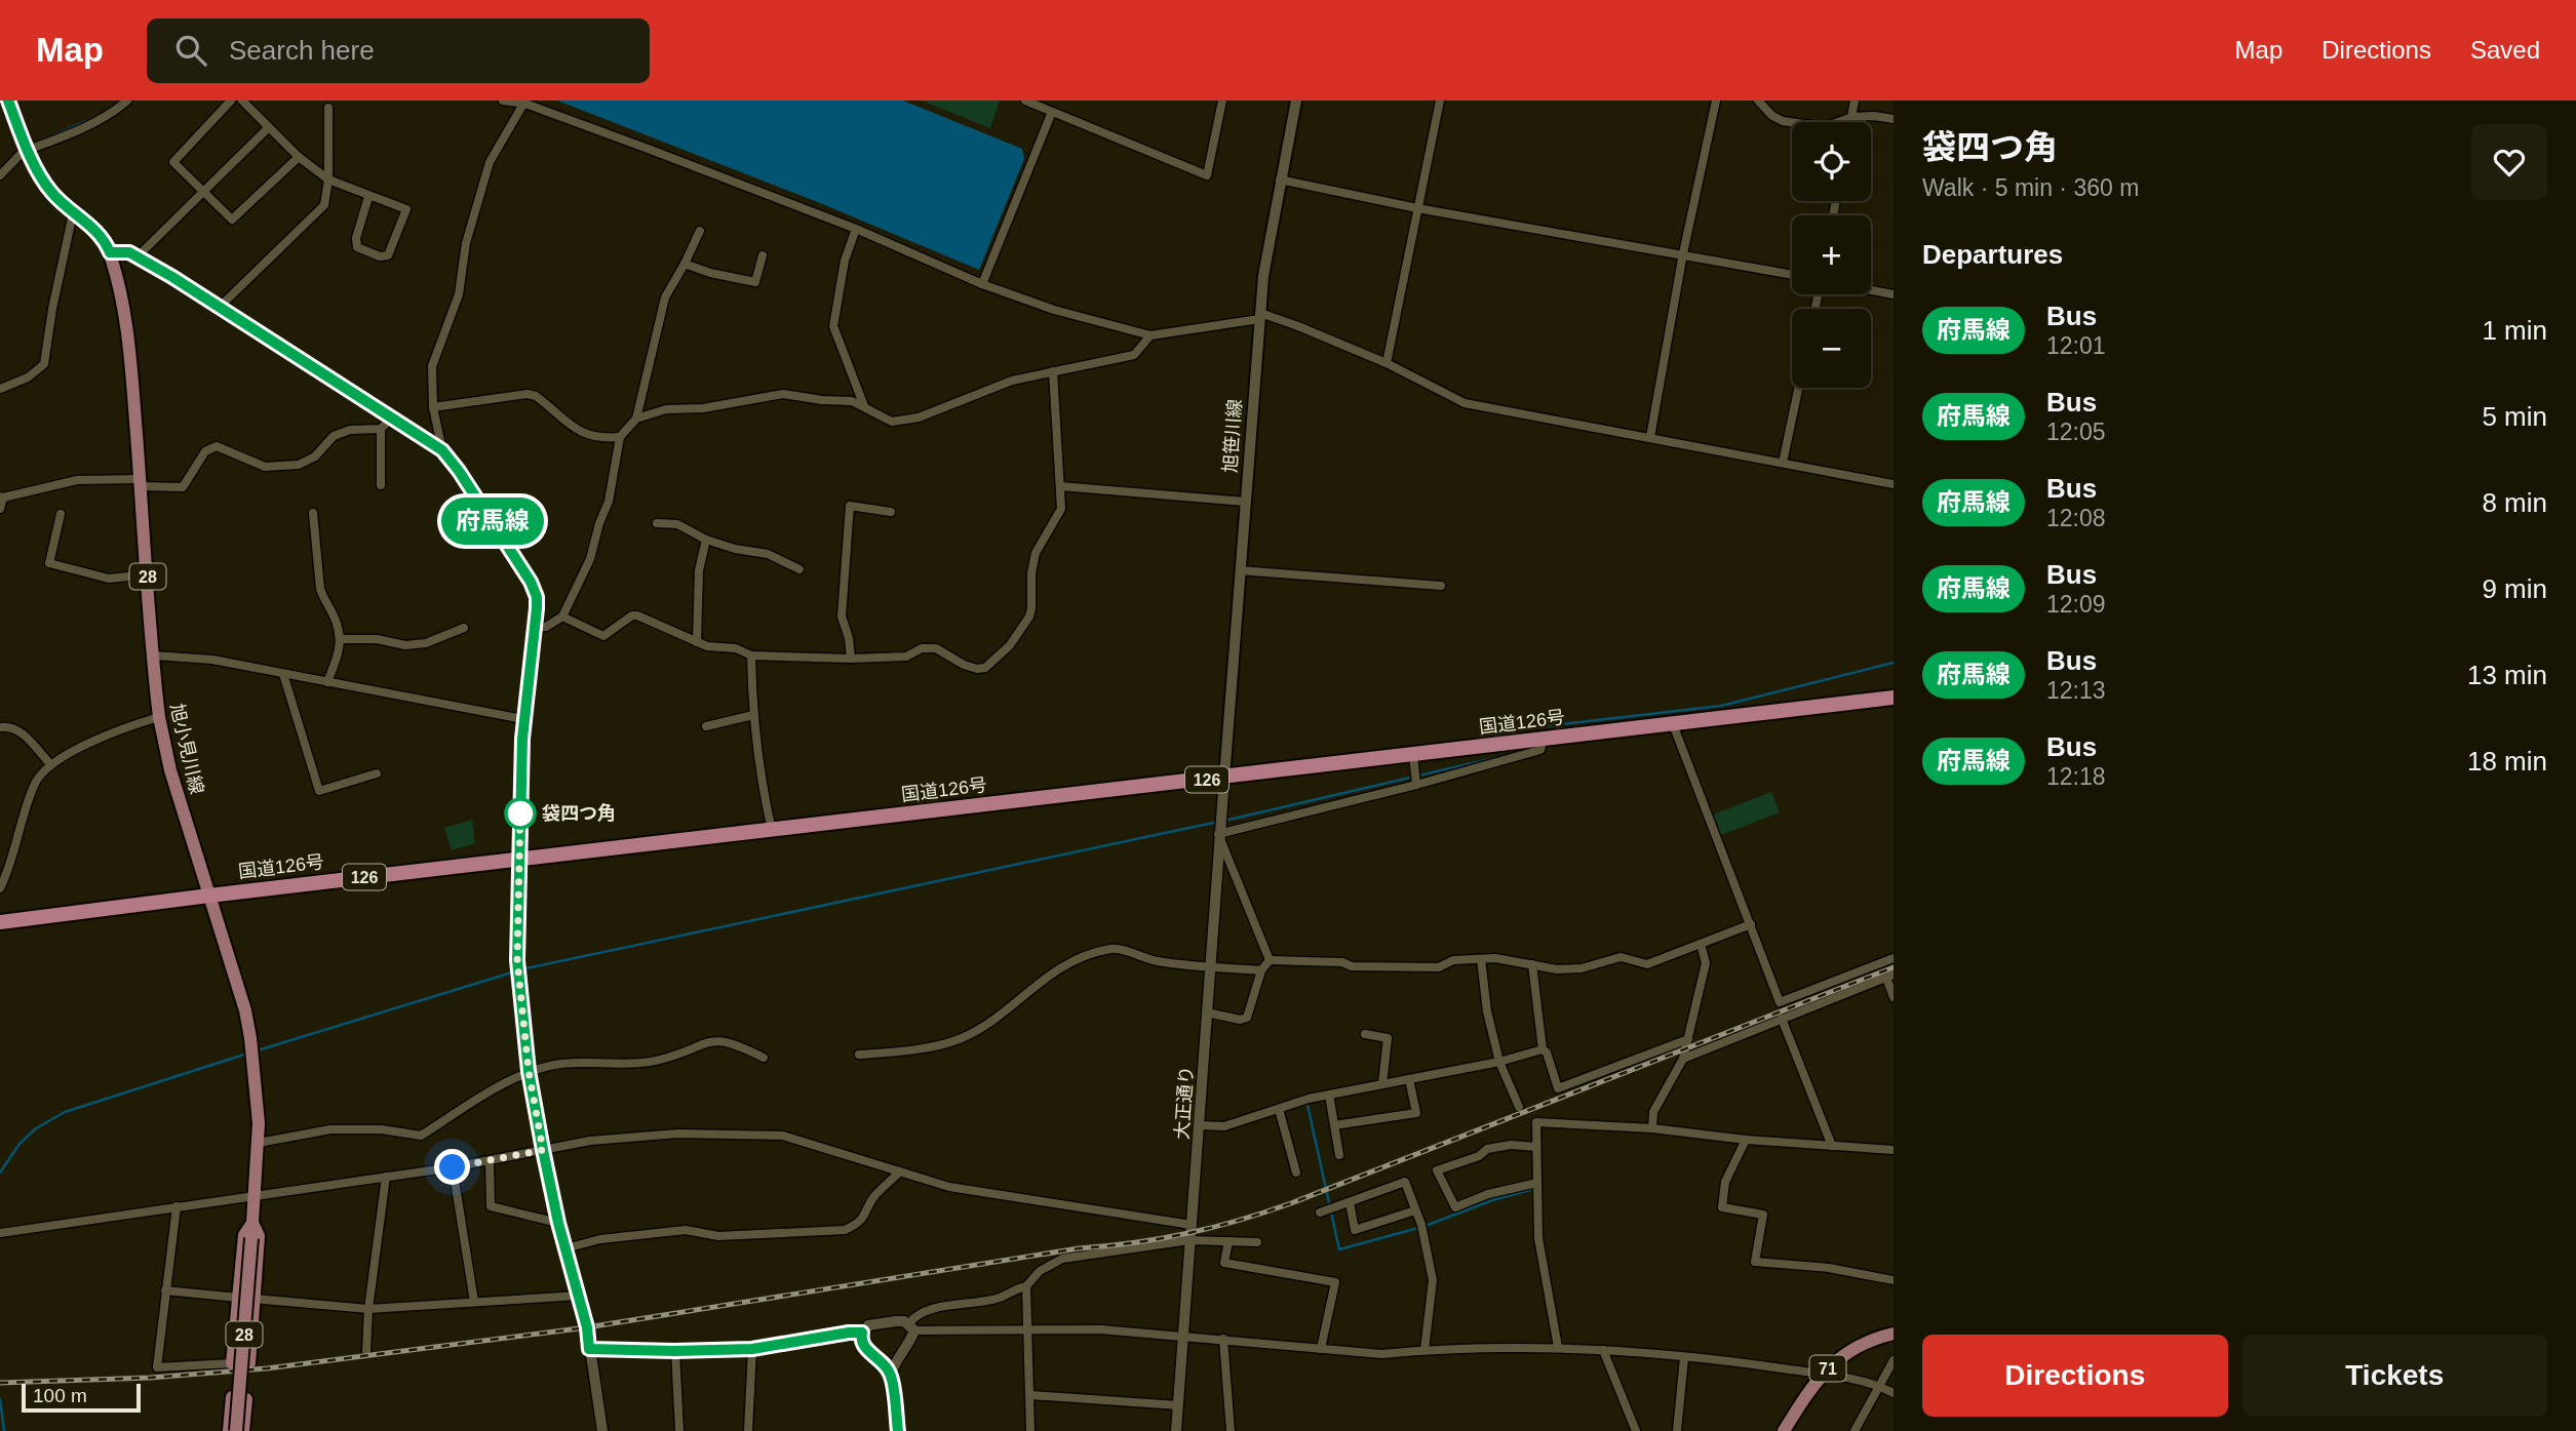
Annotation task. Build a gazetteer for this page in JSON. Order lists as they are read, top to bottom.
{
  "streets": {
    "highway": ["国道126号", "126"],
    "main road": [
      "旭笹川線",
      "28",
      "旭小見川線",
      "71"
    ],
    "street": ["大正通り"]
  },
  "crossings": [
    ["旭笹川線", "国道126号"],
    ["旭笹川線", "大正通り"],
    ["国道126号", "旭小見川線"],
    ["国道126号", "大正通り"]
  ],
  "places": ["袋四つ角"],
  "lines": ["bus line 府馬線"],
  "scale_bar": "100 m",
  "page": {
    "header": "Map",
    "search": "Search here",
    "nav": ["Map", "Directions", "Saved"],
    "on_map": "府馬線",
    "heading": [
      ["袋四つ角", "Walk · 5 min · 360 m"],
      "Departures"
    ],
    "map_buttons": ["+", "−"],
    "list": [
      {
        "mark": "府馬線",
        "name": "Bus",
        "note": "12:01",
        "value": "1 min"
      },
      {
        "mark": "府馬線",
        "name": "Bus",
        "note": "12:05",
        "value": "5 min"
      },
      {
        "mark": "府馬線",
        "name": "Bus",
        "note": "12:08",
        "value": "8 min"
      },
      {
        "mark": "府馬線",
        "name": "Bus",
        "note": "12:09",
        "value": "9 min"
      },
      {
        "mark": "府馬線",
        "name": "Bus",
        "note": "12:13",
        "value": "13 min"
      },
      {
        "mark": "府馬線",
        "name": "Bus",
        "note": "12:18",
        "value": "18 min"
      }
    ],
    "buttons": ["Directions", "Tickets"],
    "scale": "100 m"
  }
}
